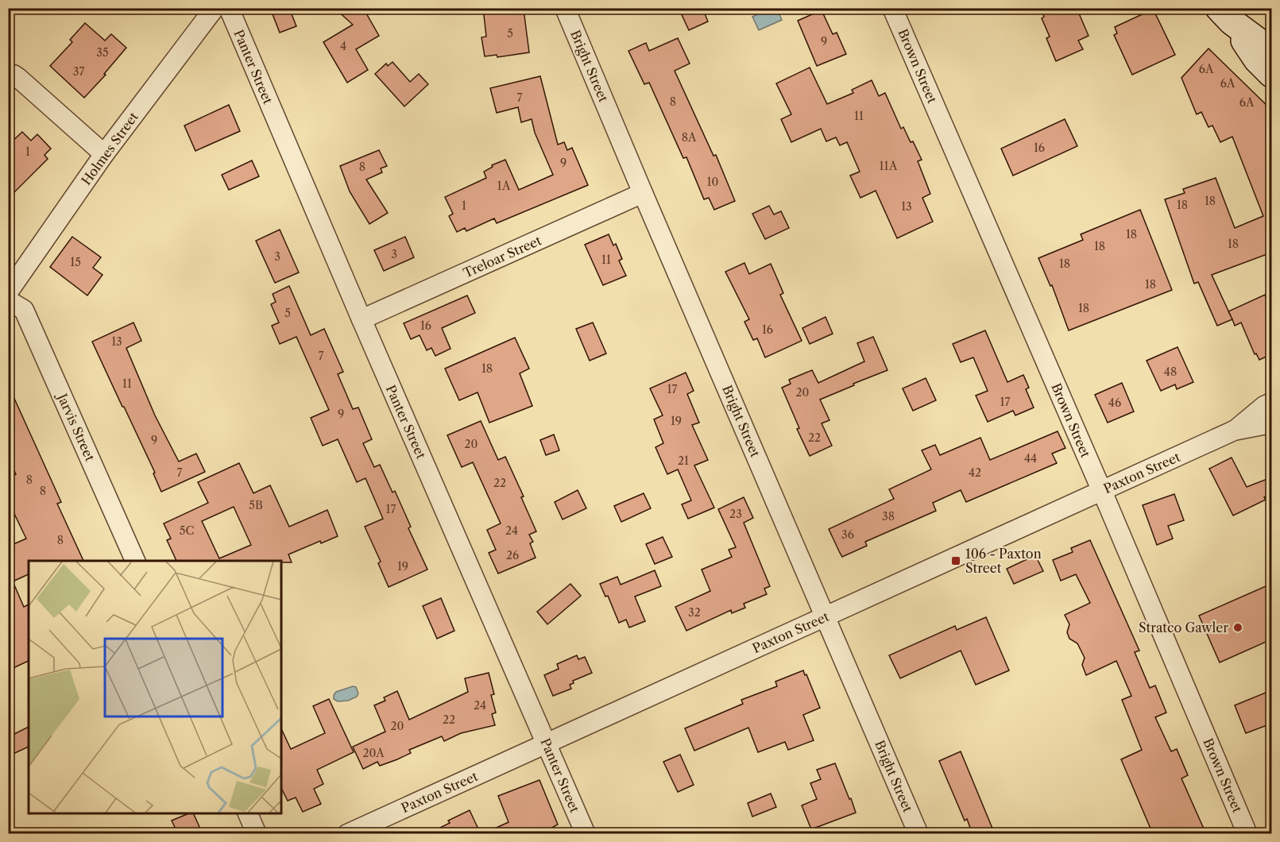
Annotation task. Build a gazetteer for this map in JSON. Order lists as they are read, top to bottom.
{
  "streets": {
    "street": [
      "Bright Street",
      "Brown Street",
      "Panter Street",
      "Holmes Street",
      "Treloar Street",
      "Jarvis Street",
      "Paxton Street"
    ]
  },
  "crossings": [
    ["Bright Street", "Treloar Street"],
    ["Bright Street", "Paxton Street"],
    ["Brown Street", "Paxton Street"],
    ["Panter Street", "Treloar Street"],
    ["Panter Street", "Paxton Street"]
  ],
  "places": {
    "transit": ["106 - Paxton Street"],
    "other": ["Stratco Gawler"]
  },
  "house_numbers": [
    "5",
    "9",
    "4",
    "35",
    "6A",
    "37",
    "6A",
    "7",
    "8",
    "6A",
    "11",
    "8A",
    "16",
    "1",
    "9",
    "11A",
    "8",
    "10",
    "1A",
    "18",
    "18",
    "1",
    "13",
    "18",
    "18",
    "18",
    "3",
    "3",
    "11",
    "15",
    "18",
    "18",
    "18",
    "5",
    "16",
    "16",
    "13",
    "7",
    "18",
    "48",
    "11",
    "17",
    "20",
    "17",
    "46",
    "9",
    "19",
    "22",
    "9",
    "20",
    "44",
    "21",
    "7",
    "42",
    "8",
    "22",
    "8",
    "5B",
    "17",
    "23",
    "38",
    "5C",
    "24",
    "36",
    "8",
    "26",
    "19",
    "32",
    "24",
    "22",
    "20",
    "20A"
  ]
}
